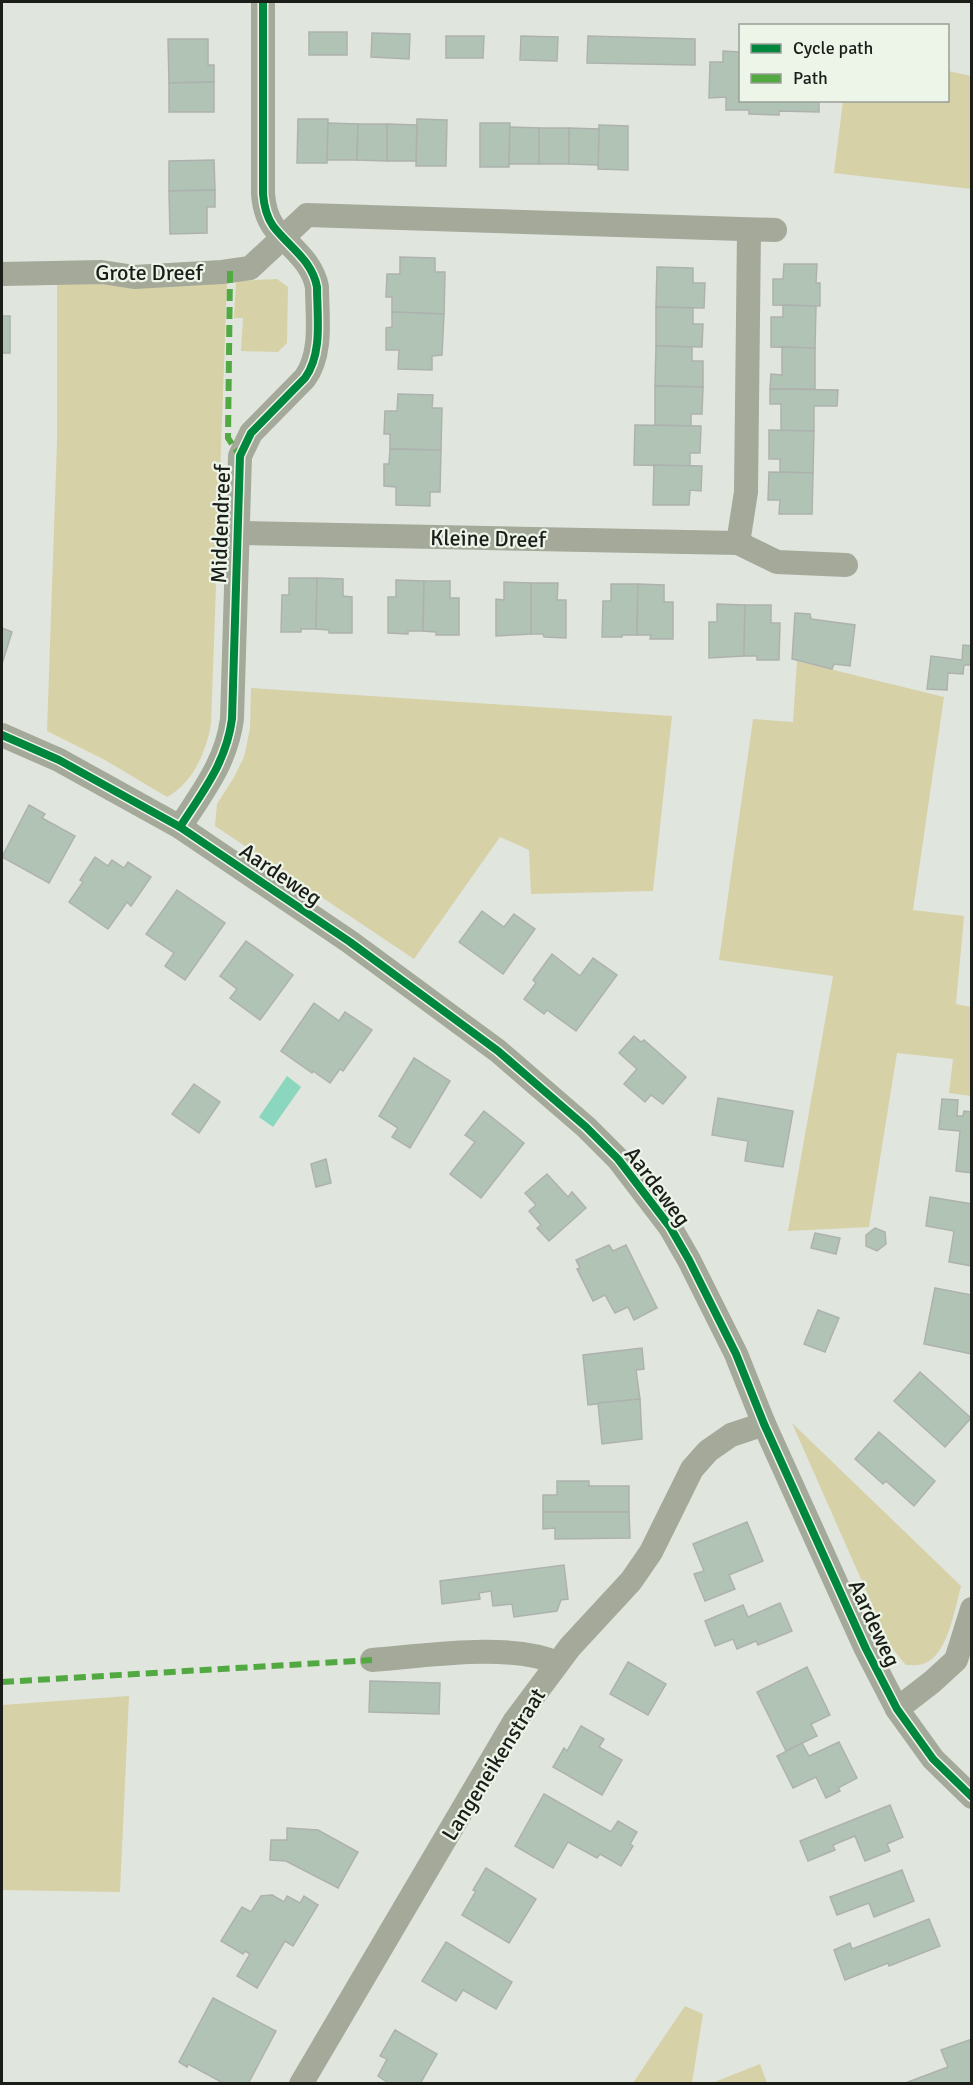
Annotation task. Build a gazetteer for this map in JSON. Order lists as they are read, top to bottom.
{
  "streets": {
    "street": [
      "Grote Dreef",
      "Middendreef",
      "Kleine Dreef",
      "Aardeweg",
      "Langeneikenstraat"
    ]
  },
  "crossings": [
    ["Grote Dreef", "Middendreef"],
    ["Middendreef", "Kleine Dreef"],
    ["Middendreef", "Aardeweg"],
    ["Aardeweg", "Langeneikenstraat"]
  ],
  "legend": ["Cycle path", "Path"]
}
